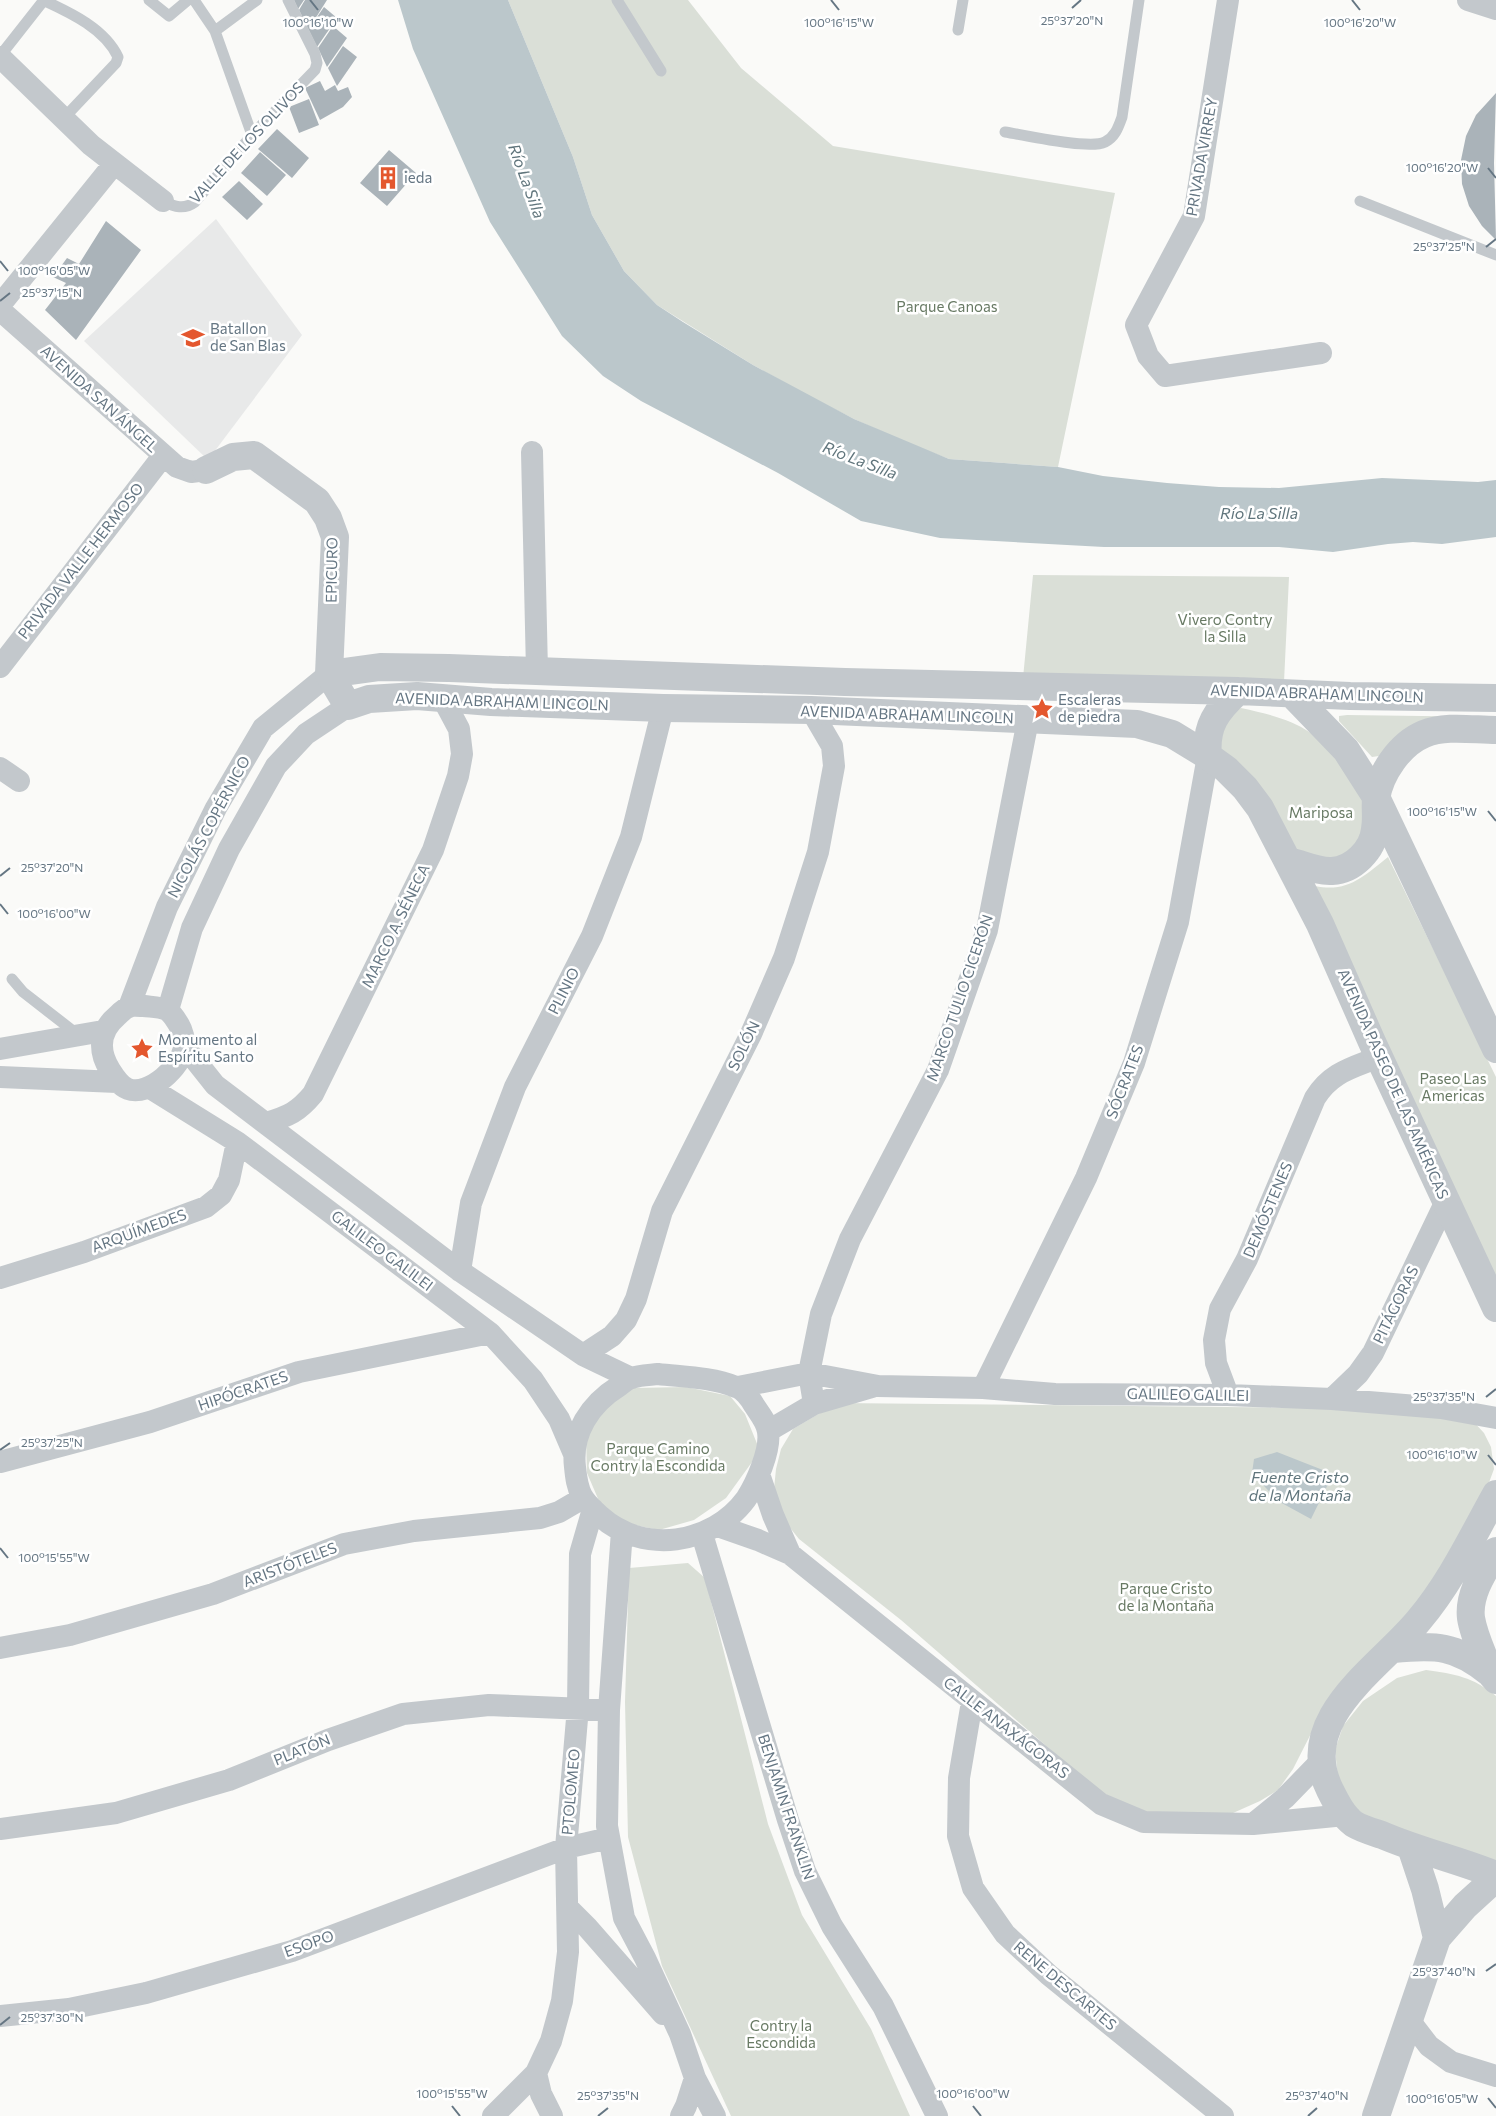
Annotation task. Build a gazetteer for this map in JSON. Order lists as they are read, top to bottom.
{
  "streets": {
    "street": [
      "VALLE DE LOS OLIVOS",
      "PRIVADA VIRREY",
      "AVENIDA SAN ÁNGEL",
      "PRIVADA VALLE HERMOSO",
      "EPICURO",
      "AVENIDA ABRAHAM LINCOLN",
      "NICOLÁS COPÉRNICO",
      "MARCO A. SÉNECA",
      "PLINIO",
      "MARCO TULIO CICERÓN",
      "SOLÓN",
      "SÓCRATES",
      "AVENIDA PASEO DE LAS AMÉRICAS",
      "DEMÓSTENES",
      "ARQUÍMEDES",
      "GALILEO GALILEI",
      "PITÁGORAS",
      "HIPÓCRATES",
      "ARISTÓTELES",
      "CALLE ANAXÁGORAS",
      "PLATÓN",
      "PTOLOMEO",
      "BENJAMIN FRANKLIN",
      "ESOPO",
      "RENE DESCARTES"
    ]
  },
  "crossings": [
    ["AVENIDA SAN ÁNGEL", "PRIVADA VALLE HERMOSO"],
    ["AVENIDA SAN ÁNGEL", "EPICURO"],
    ["EPICURO", "AVENIDA ABRAHAM LINCOLN"],
    ["EPICURO", "NICOLÁS COPÉRNICO"],
    ["AVENIDA ABRAHAM LINCOLN", "NICOLÁS COPÉRNICO"],
    ["AVENIDA ABRAHAM LINCOLN", "MARCO A. SÉNECA"],
    ["AVENIDA ABRAHAM LINCOLN", "PLINIO"],
    ["AVENIDA ABRAHAM LINCOLN", "MARCO TULIO CICERÓN"],
    ["AVENIDA ABRAHAM LINCOLN", "SOLÓN"],
    ["AVENIDA ABRAHAM LINCOLN", "SÓCRATES"],
    ["AVENIDA ABRAHAM LINCOLN", "AVENIDA PASEO DE LAS AMÉRICAS"],
    ["NICOLÁS COPÉRNICO", "GALILEO GALILEI"],
    ["MARCO A. SÉNECA", "GALILEO GALILEI"],
    ["PLINIO", "GALILEO GALILEI"],
    ["MARCO TULIO CICERÓN", "GALILEO GALILEI"],
    ["SOLÓN", "GALILEO GALILEI"],
    ["SÓCRATES", "GALILEO GALILEI"],
    ["AVENIDA PASEO DE LAS AMÉRICAS", "DEMÓSTENES"],
    ["AVENIDA PASEO DE LAS AMÉRICAS", "PITÁGORAS"],
    ["DEMÓSTENES", "GALILEO GALILEI"],
    ["ARQUÍMEDES", "GALILEO GALILEI"],
    ["GALILEO GALILEI", "PITÁGORAS"],
    ["GALILEO GALILEI", "HIPÓCRATES"],
    ["ARISTÓTELES", "PTOLOMEO"],
    ["CALLE ANAXÁGORAS", "BENJAMIN FRANKLIN"],
    ["CALLE ANAXÁGORAS", "RENE DESCARTES"],
    ["PLATÓN", "PTOLOMEO"],
    ["PTOLOMEO", "ESOPO"]
  ],
  "water": ["Río La Silla", "Fuente Cristo de la Montaña"],
  "parks": [
    "Parque Canoas",
    "Vivero Contry la Silla",
    "Mariposa",
    "Paseo Las Americas",
    "Parque Camino Contry la Escondida",
    "Parque Cristo de la Montaña",
    "Contry la Escondida"
  ],
  "places": {
    "building": ["ieda"],
    "school or university": ["Batallon de San Blas"],
    "place": ["Escaleras de piedra", "Monumento al Espíritu Santo"]
  },
  "coordinates": [
    "25°37'20\"N",
    "100°16'10\"W",
    "100°16'15\"W",
    "100°16'20\"W",
    "25°37'25\"N",
    "100°16'05\"W",
    "25°37'15\"N",
    "100°16'00\"W",
    "25°37'35\"N",
    "100°15'55\"W",
    "25°37'40\"N",
    "25°37'30\"N"
  ]
}
